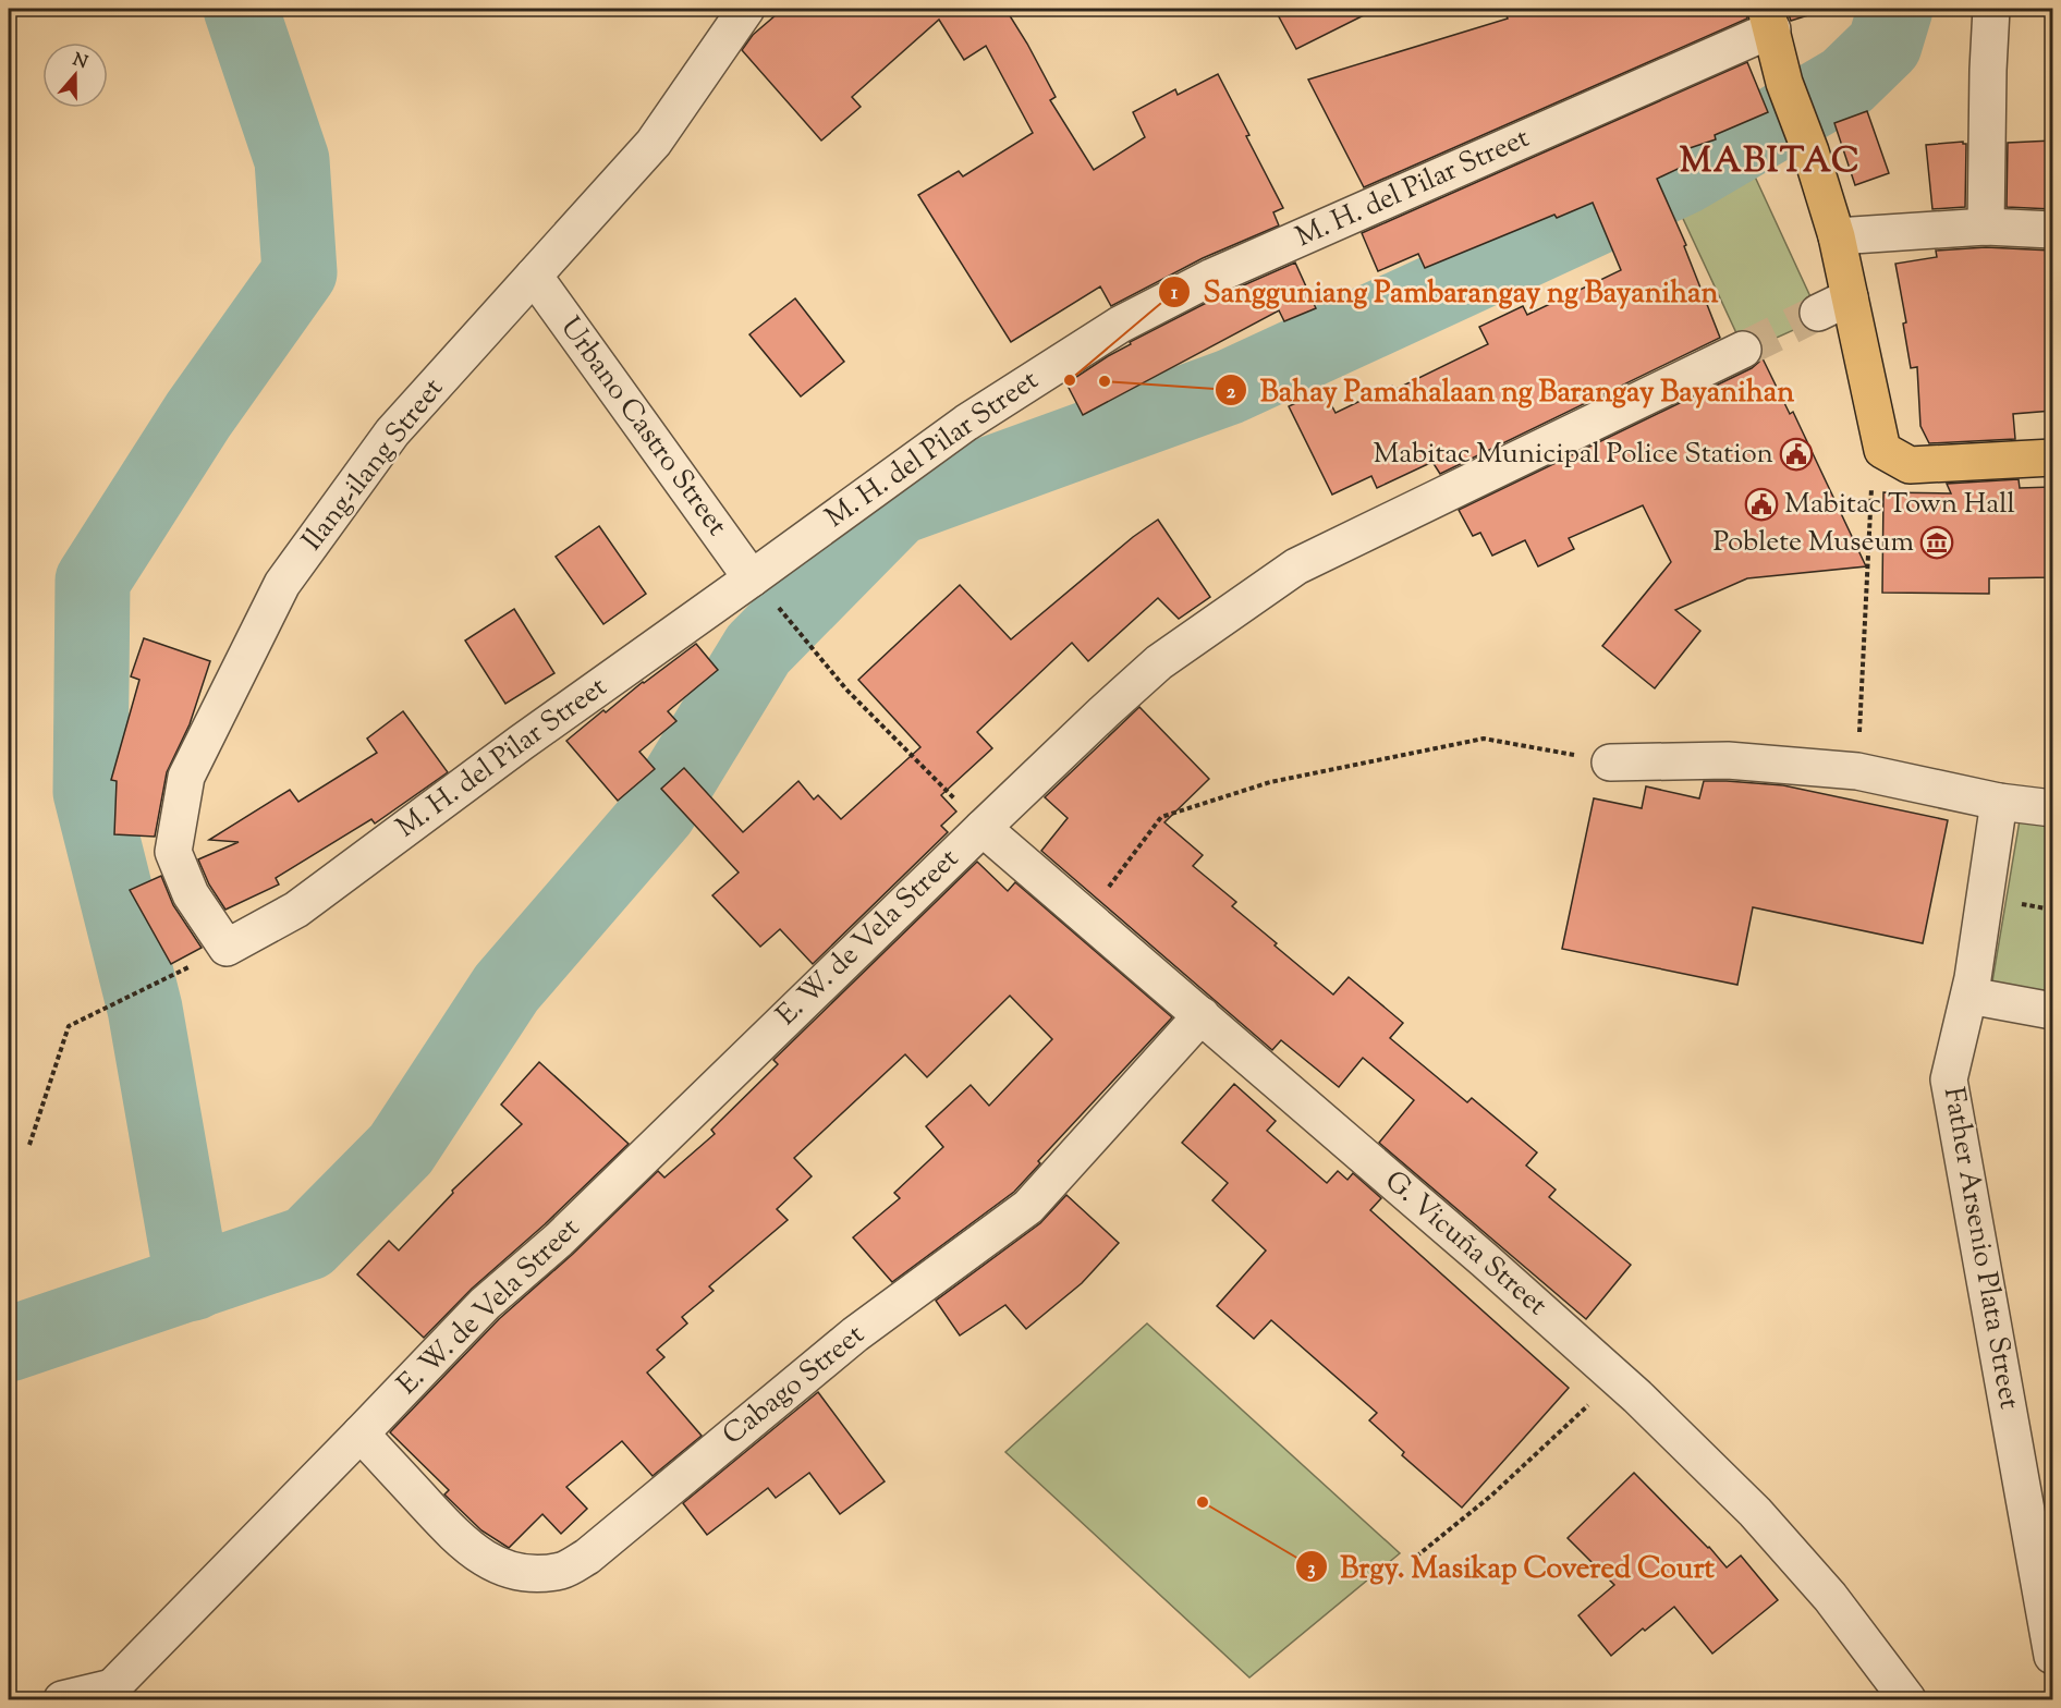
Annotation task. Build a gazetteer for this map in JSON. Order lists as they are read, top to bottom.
{
  "streets": {
    "street": [
      "M. H. del Pilar Street",
      "Urbano Castro Street",
      "Ilang-ilang Street",
      "E. W. de Vela Street",
      "G. Vicuña Street",
      "Father Arsenio Plata Street",
      "Cabago Street"
    ]
  },
  "crossings": [
    ["M. H. del Pilar Street", "Urbano Castro Street"],
    ["M. H. del Pilar Street", "Ilang-ilang Street"],
    ["Urbano Castro Street", "Ilang-ilang Street"],
    ["E. W. de Vela Street", "G. Vicuña Street"],
    ["E. W. de Vela Street", "Cabago Street"],
    ["G. Vicuña Street", "Cabago Street"]
  ],
  "districts": ["MABITAC"],
  "places": {
    "other": ["Sangguniang Pambarangay ng Bayanihan", "Bahay Pamahalaan ng Barangay Bayanihan", "Brgy. Masikap Covered Court"],
    "public building": ["Mabitac Municipal Police Station", "Mabitac Town Hall"],
    "museum": ["Poblete Museum"]
  },
  "north": "top"
}
